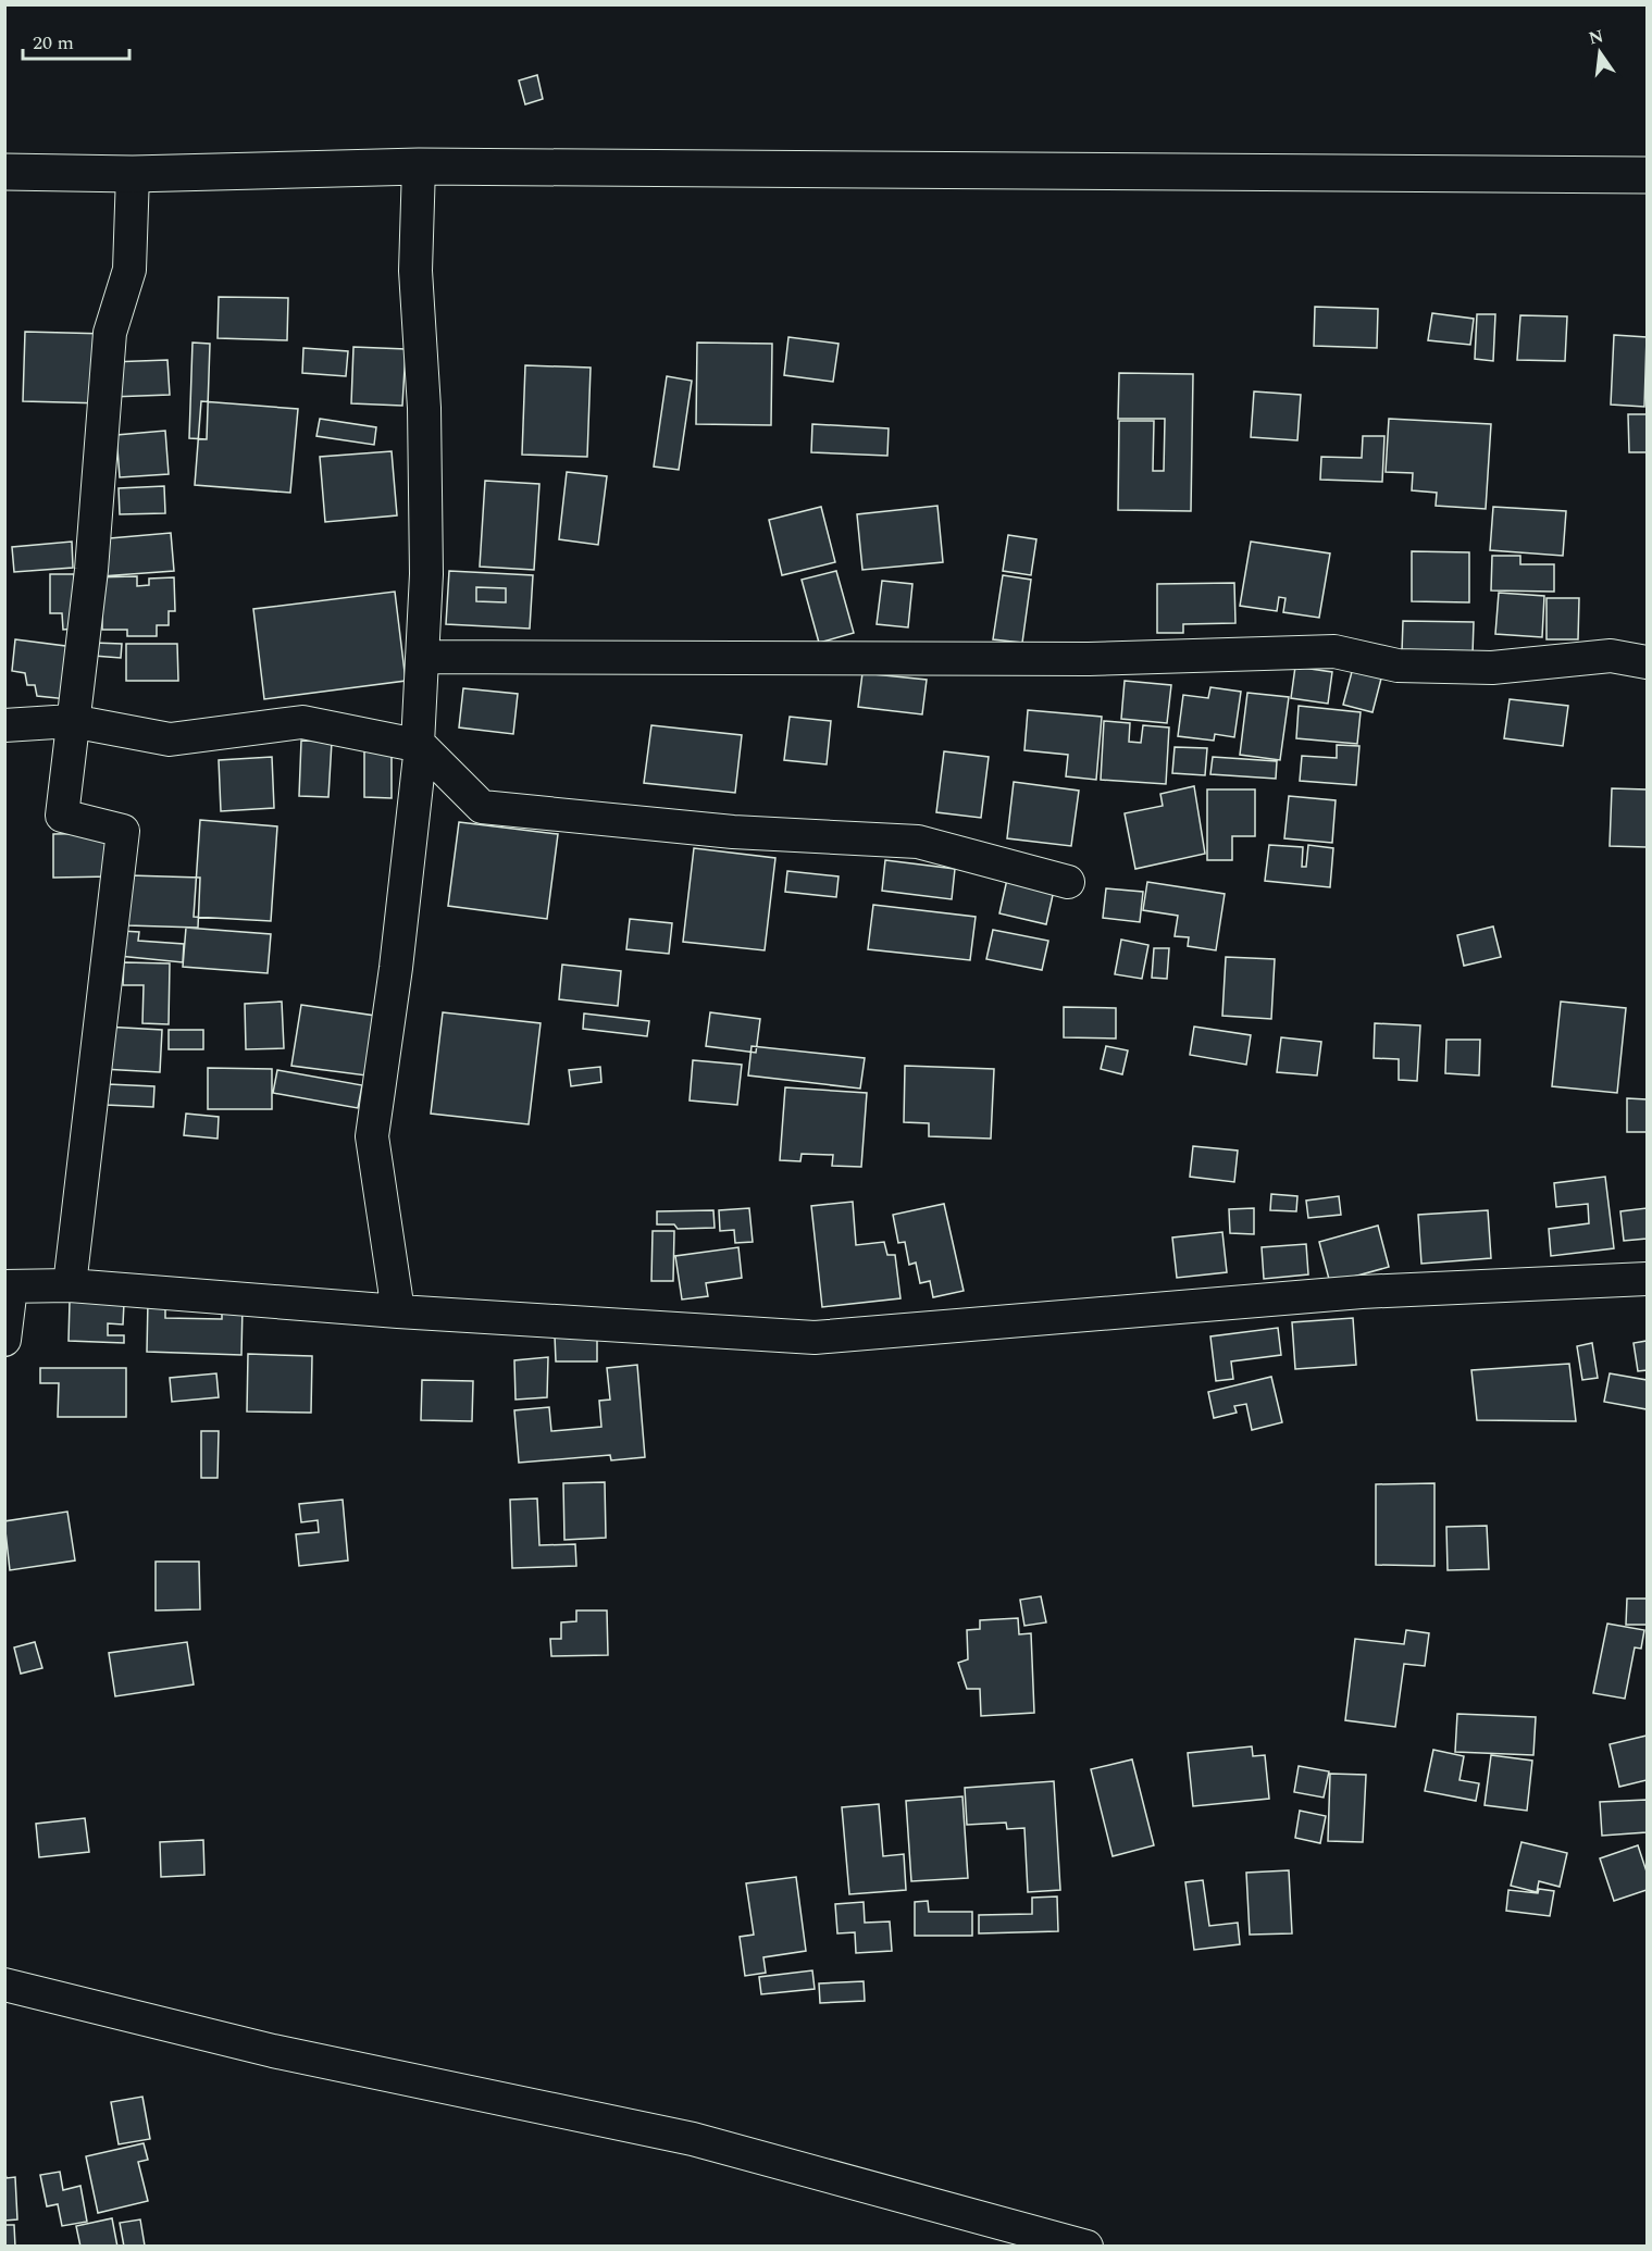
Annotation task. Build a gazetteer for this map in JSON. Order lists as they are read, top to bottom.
{
  "scale_bar": "20 m",
  "north": "top"
}
